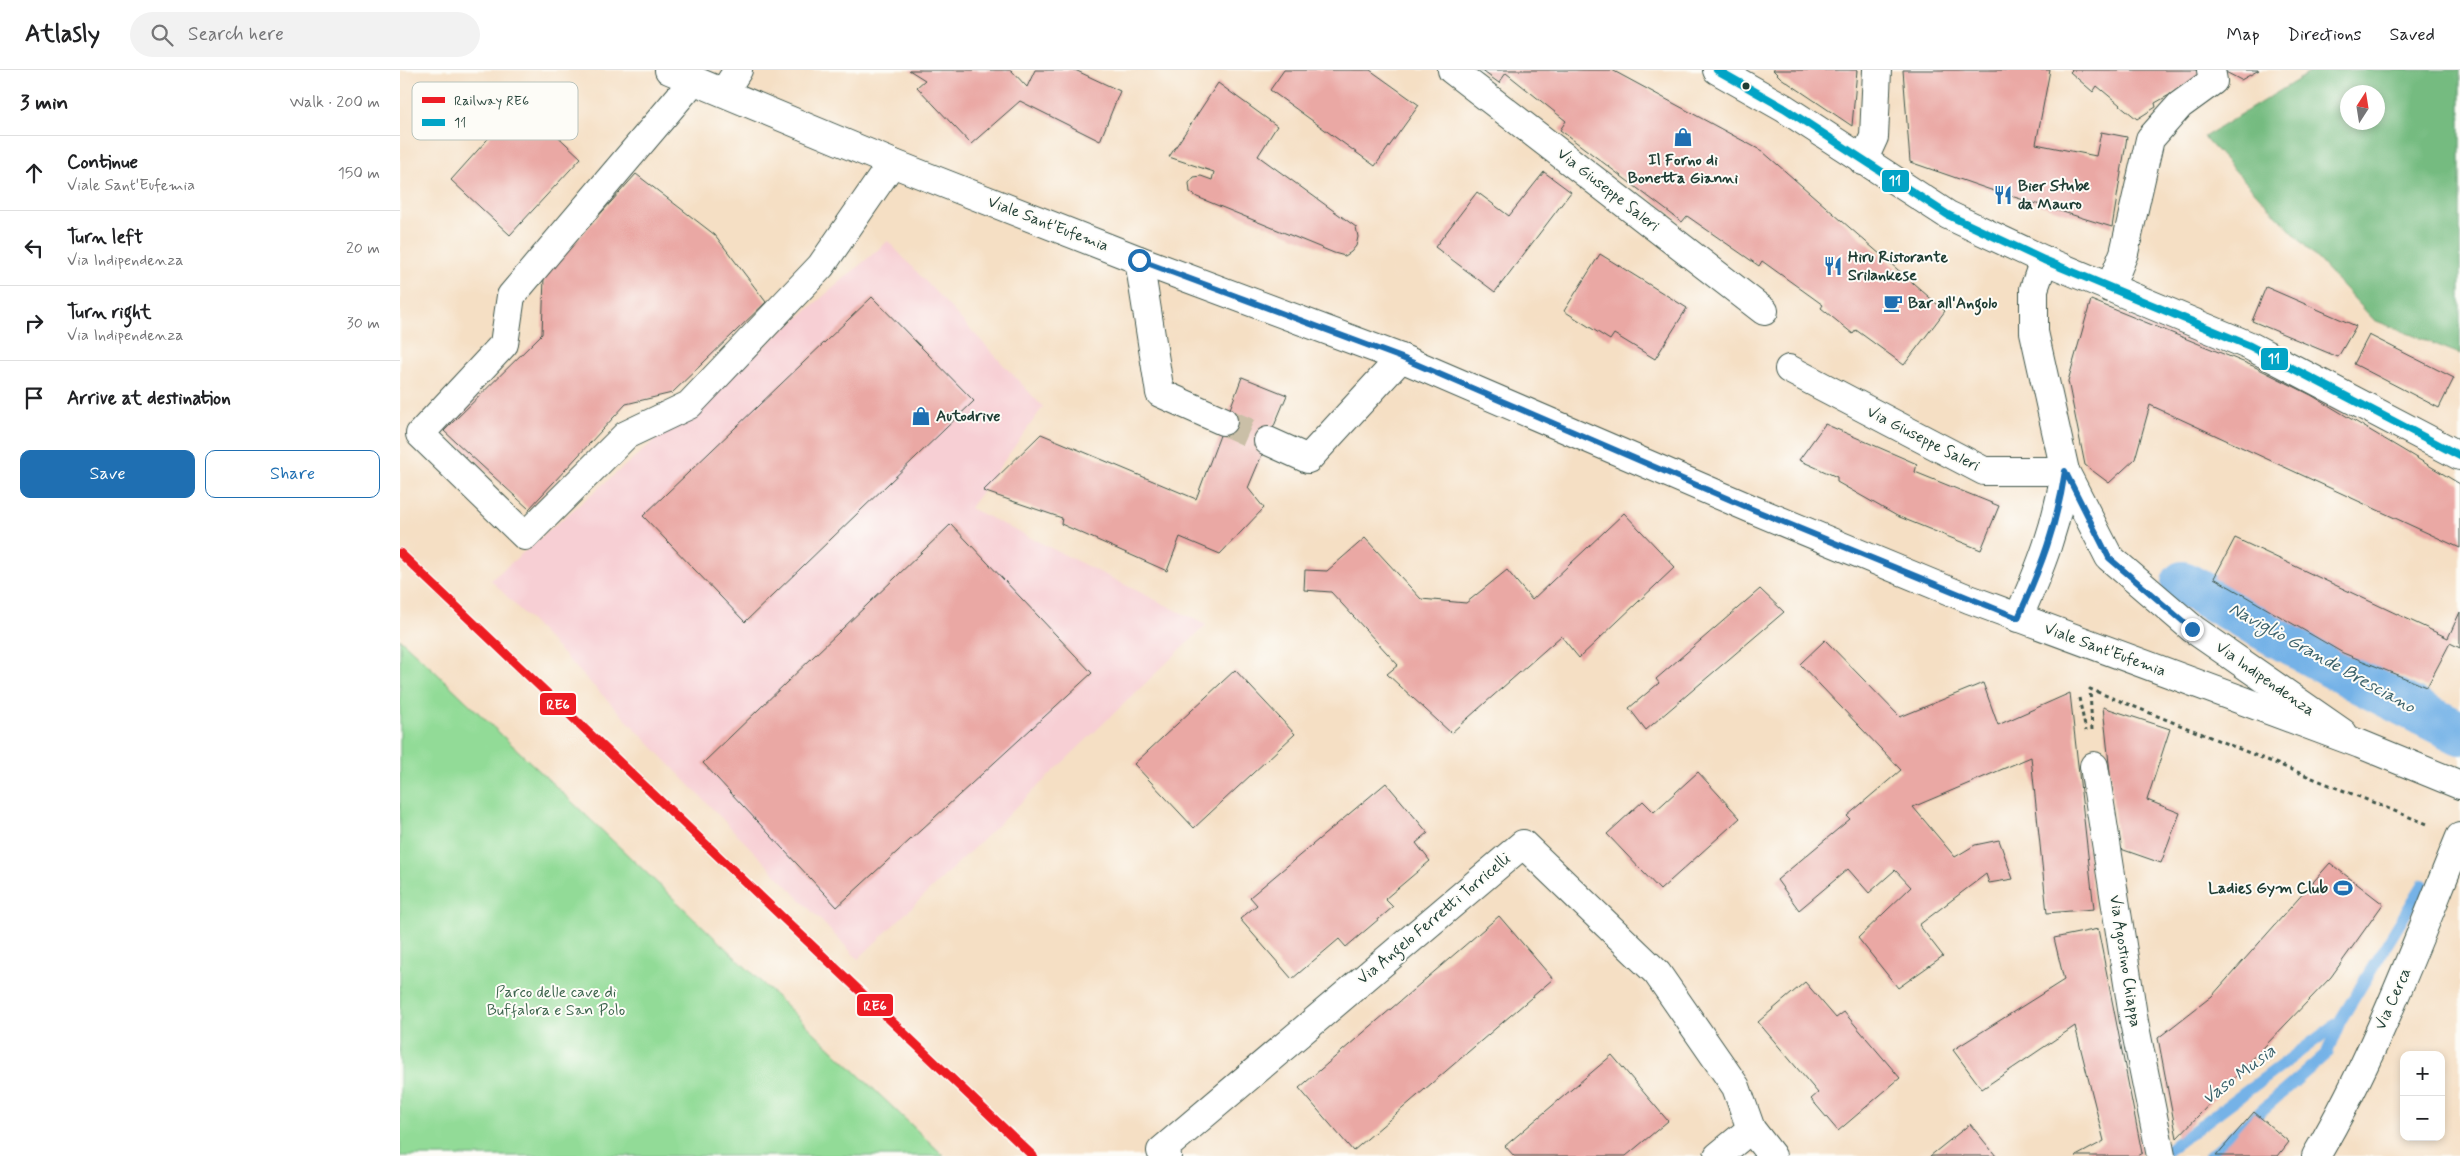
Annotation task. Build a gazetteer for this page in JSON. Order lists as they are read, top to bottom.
{
  "streets": {
    "street": [
      "Via Giuseppe Saleri",
      "Viale Sant'Eufemia",
      "Via Indipendenza",
      "Via Angelo Ferretti Torricelli",
      "Via Agostino Chiappa",
      "Via Cerca"
    ]
  },
  "crossings": [
    ["Via Giuseppe Saleri", "Via Indipendenza"],
    ["Viale Sant'Eufemia", "Via Indipendenza"]
  ],
  "water": ["Naviglio Grande Bresciano", "Vaso Musia"],
  "parks": ["Parco delle cave di Buffalora e San Polo"],
  "places": {
    "shop": ["Il Forno di Bonetta Gianni", "Autodrive"],
    "restaurant": ["Bier Stube da Mauro", "Hiru Ristorante Srilankese"],
    "cafe": ["Bar all'Angolo"],
    "sports": ["Ladies Gym Club"]
  },
  "lines": ["transit line 11", "rail line RE6"],
  "legend": ["Railway RE6", "11"],
  "north": "top",
  "page": {
    "header": "Atlasly",
    "search": "Search here",
    "nav": ["Map", "Directions", "Saved"],
    "heading": ["3 min", "Walk · 200 m"],
    "list": [
      ["Continue", "Viale Sant'Eufemia", "150 m"],
      ["Turn left", "Via Indipendenza", "20 m"],
      ["Turn right", "Via Indipendenza", "30 m"],
      "Arrive at destination"
    ],
    "buttons": ["Save", "Share"],
    "map_buttons": ["+", "−"]
  }
}
